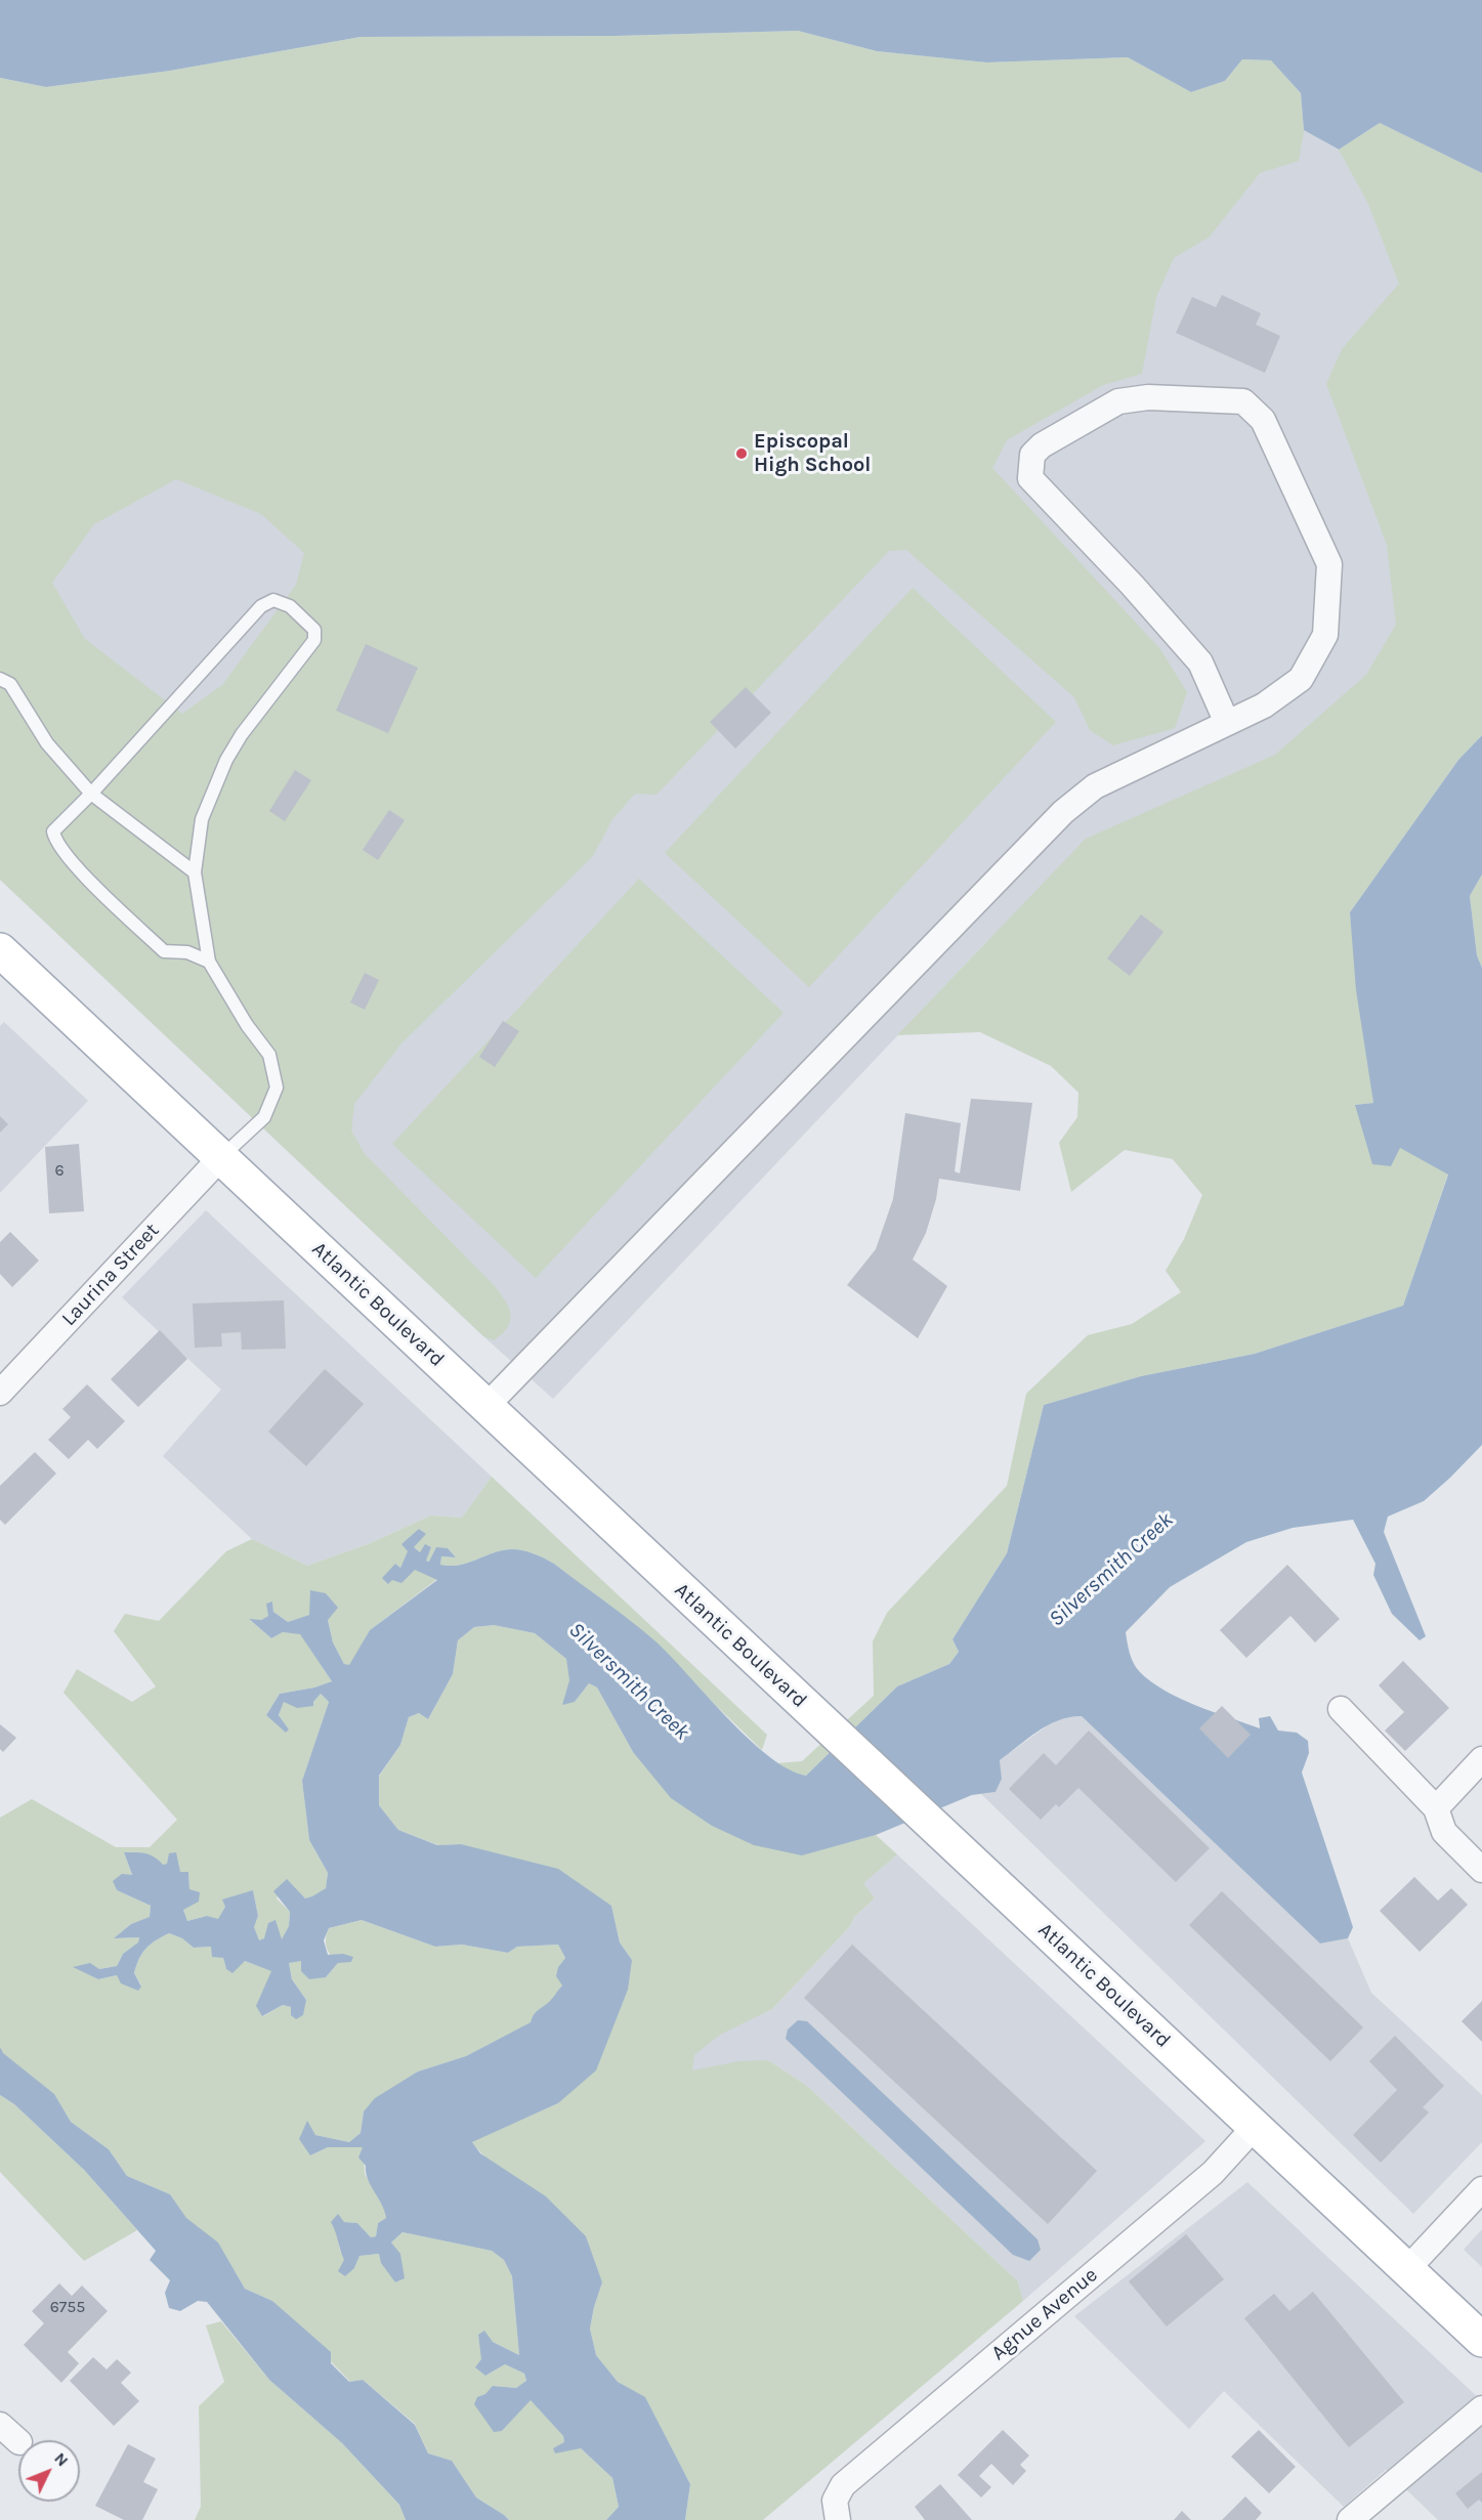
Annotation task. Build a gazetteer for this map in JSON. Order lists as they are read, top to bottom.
{
  "streets": {
    "main road": ["Atlantic Boulevard"],
    "street": ["Laurina Street", "Agnue Avenue"]
  },
  "crossings": [
    ["Laurina Street", "Atlantic Boulevard"],
    ["Atlantic Boulevard", "Agnue Avenue"]
  ],
  "water": ["Silversmith Creek"],
  "places": ["Episcopal High School"],
  "house_numbers": ["6", "6755"],
  "north": "top right"
}
